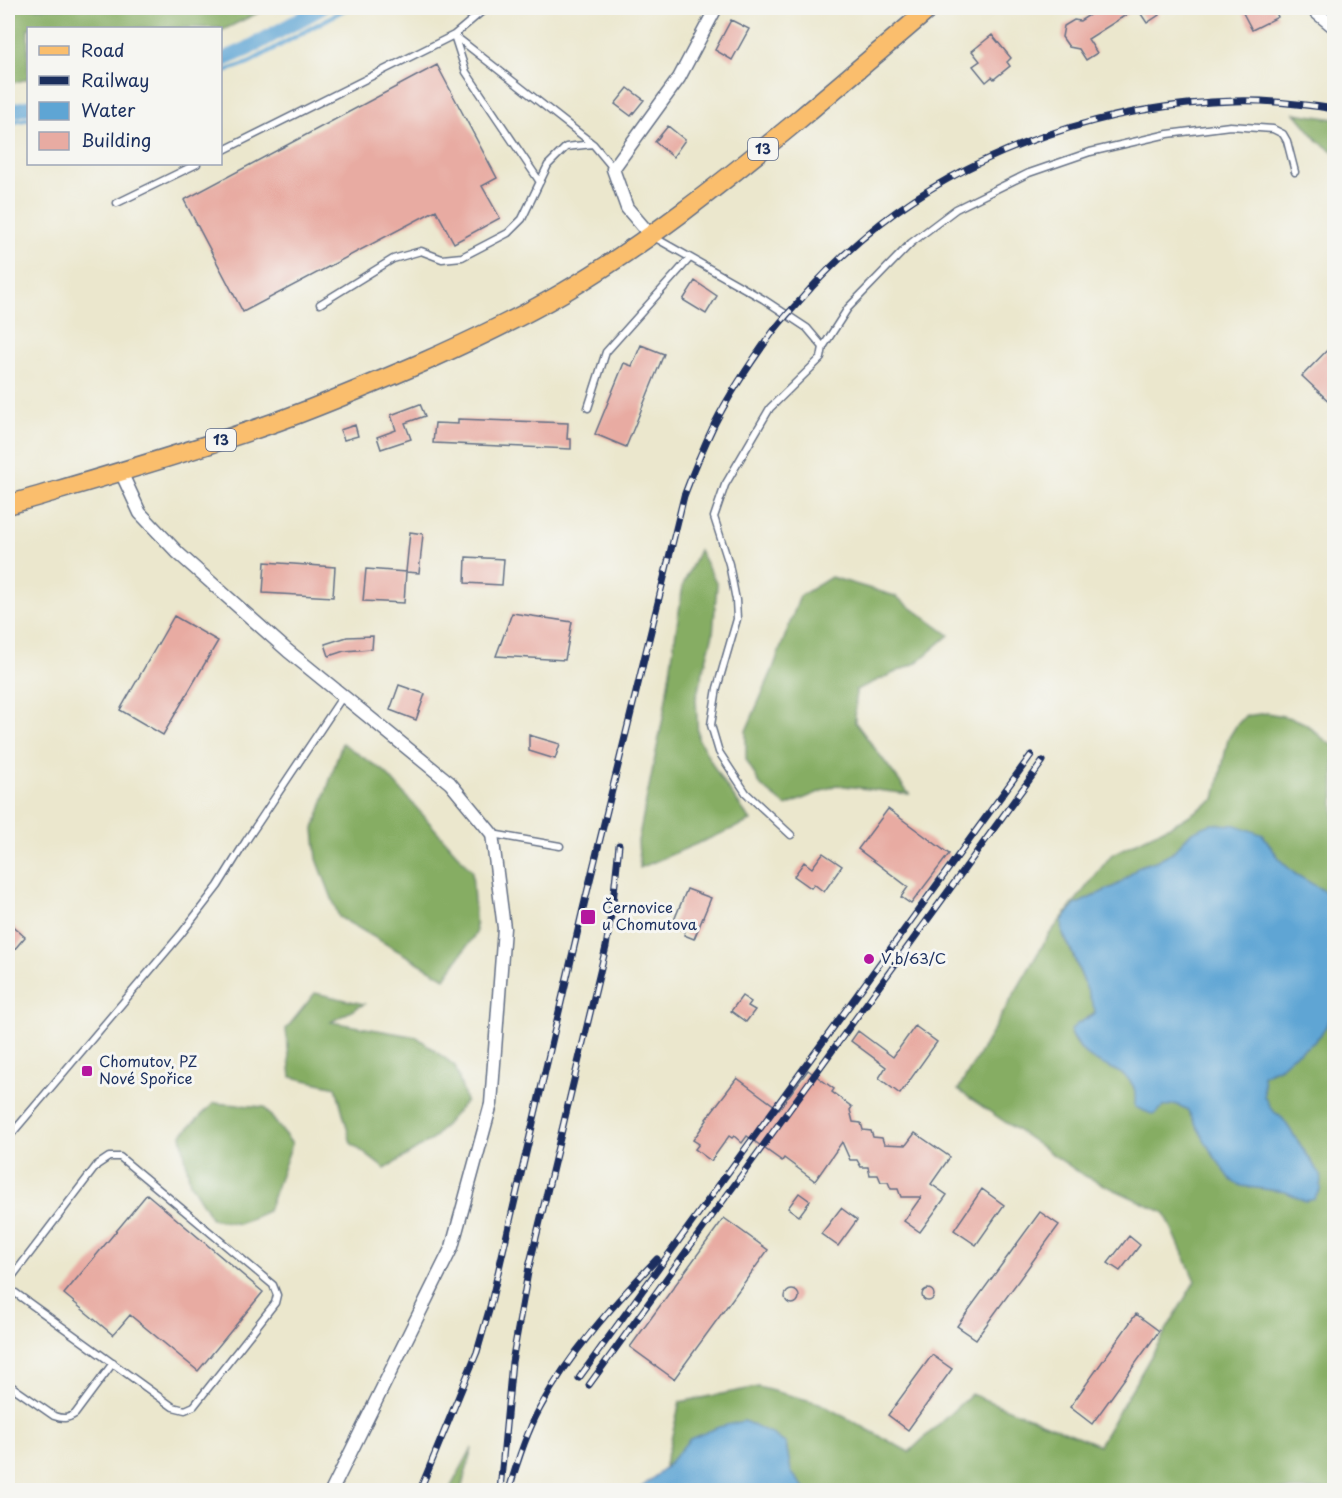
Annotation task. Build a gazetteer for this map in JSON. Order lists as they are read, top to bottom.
{
  "streets": {
    "main road": ["13"]
  },
  "places": {
    "transit": ["Černovice u Chomutova", "Chomutov, PZ Nové Spořice"],
    "other": ["V.b/63/C"]
  },
  "legend": [
    "Road",
    "Railway",
    "Water",
    "Building"
  ]
}
